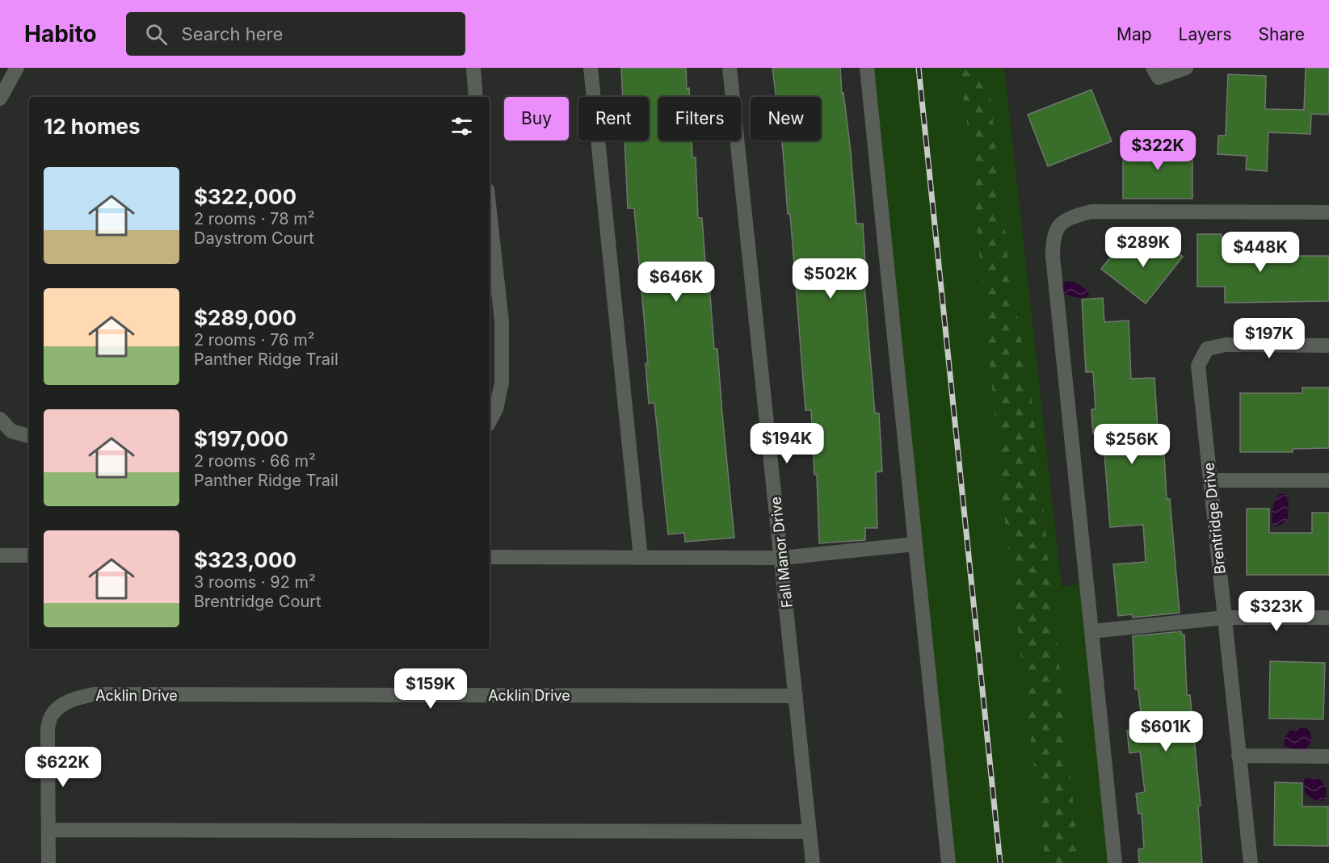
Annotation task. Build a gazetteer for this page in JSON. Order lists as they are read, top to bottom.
{
  "streets": {
    "street": ["Brentridge Drive", "Fall Manor Drive", "Acklin Drive"]
  },
  "crossings": [
    ["Fall Manor Drive", "Acklin Drive"]
  ],
  "page": {
    "header": "Habito",
    "search": "Search here",
    "nav": ["Map", "Layers", "Share"],
    "chip": [
      "Buy",
      "Rent",
      "Filters",
      "New"
    ],
    "heading": "12 homes",
    "price": [
      "$322K",
      "$289K",
      "$448K",
      "$502K",
      "$646K",
      "$197K",
      "$194K",
      "$256K",
      "$323K",
      "$159K",
      "$601K",
      "$622K"
    ],
    "list": [
      {
        "name": "$322,000",
        "note": "2 rooms · 78 m² · Daystrom Court"
      },
      {
        "name": "$289,000",
        "note": "2 rooms · 76 m² · Panther Ridge Trail"
      },
      {
        "name": "$197,000",
        "note": "2 rooms · 66 m² · Panther Ridge Trail"
      },
      {
        "name": "$323,000",
        "note": "3 rooms · 92 m² · Brentridge Court"
      }
    ]
  }
}
